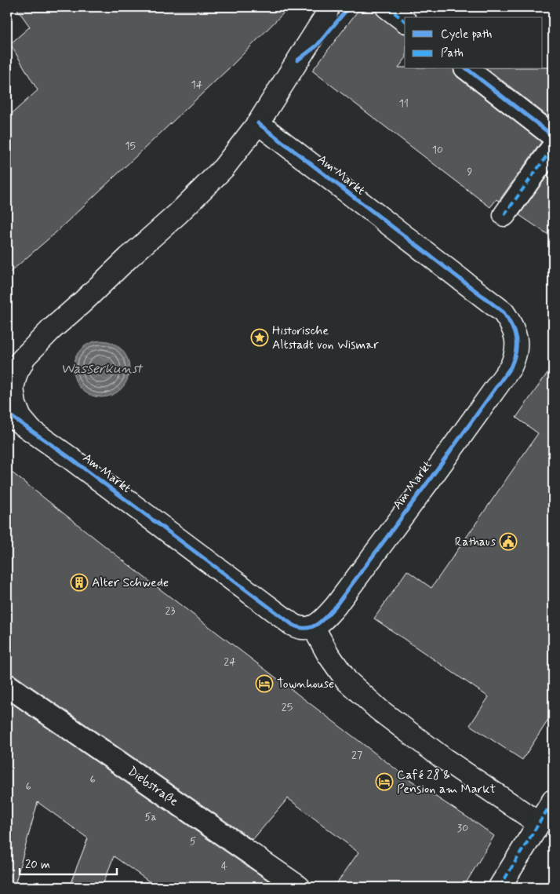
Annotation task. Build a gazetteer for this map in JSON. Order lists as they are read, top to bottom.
{
  "streets": {
    "street": ["Am Markt", "Diebstraße"]
  },
  "water": ["Wasserkunst"],
  "places": {
    "place": ["Historische Altstadt von Wismar"],
    "public building": ["Rathaus"],
    "building": ["Alter Schwede"],
    "hotel": ["Townhouse", "Café 28 & Pension am Markt"]
  },
  "house_numbers": [
    "14",
    "11",
    "15",
    "10",
    "9",
    "23",
    "24",
    "25",
    "27",
    "6",
    "6",
    "5a",
    "30",
    "5",
    "4"
  ],
  "legend": ["Cycle path", "Path"],
  "scale_bar": "20 m"
}
